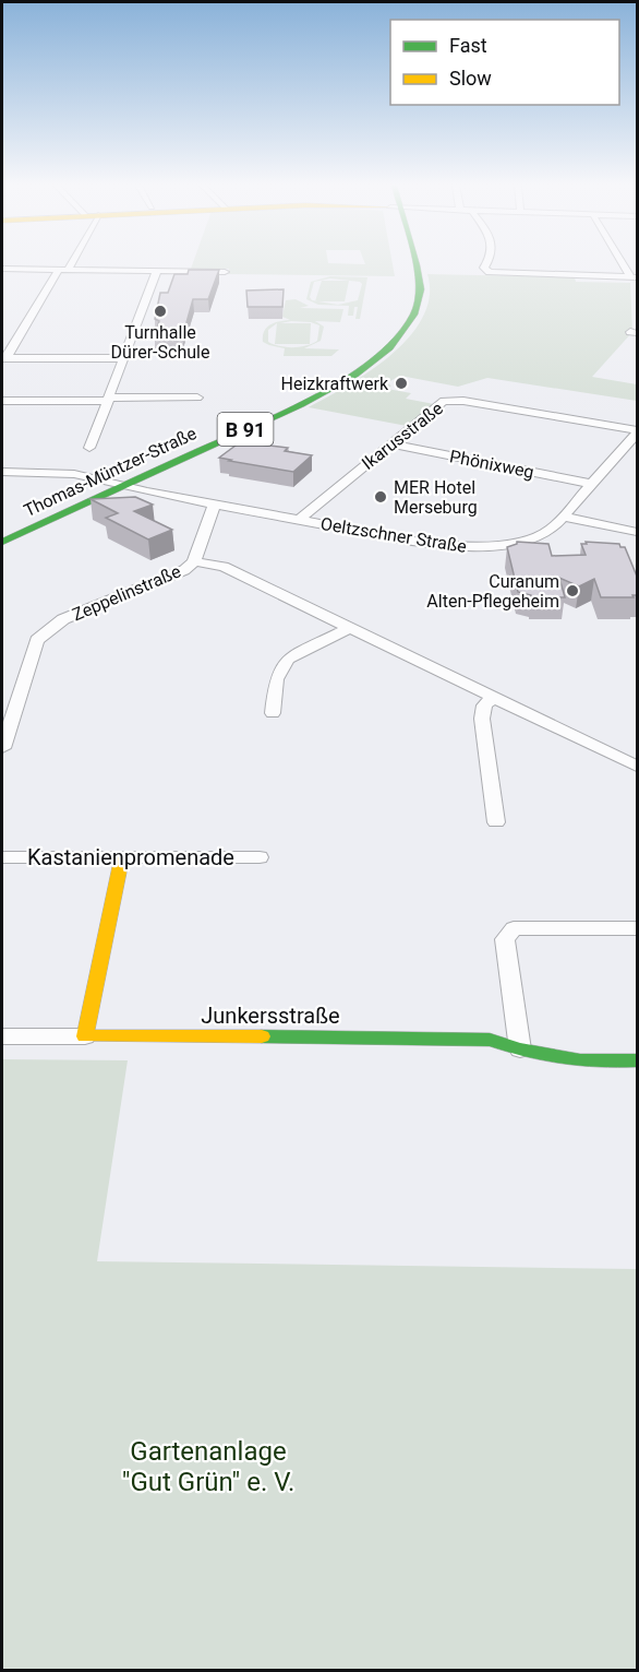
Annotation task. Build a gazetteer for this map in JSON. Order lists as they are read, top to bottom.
{
  "streets": {
    "main road": ["B 91", "Thomas-Müntzer-Straße", "Junkersstraße"],
    "street": [
      "Ikarusstraße",
      "Phönixweg",
      "Oeltzschner Straße",
      "Zeppelinstraße",
      "Kastanienpromenade"
    ]
  },
  "crossings": [
    ["Ikarusstraße", "Phönixweg"],
    ["Ikarusstraße", "Oeltzschner Straße"],
    ["Phönixweg", "Oeltzschner Straße"],
    ["Thomas-Müntzer-Straße", "Oeltzschner Straße"],
    ["Oeltzschner Straße", "Zeppelinstraße"]
  ],
  "parks": ["Gartenanlage \"Gut Grün\" e. V."],
  "places": [
    "Turnhalle Dürer-Schule",
    "Heizkraftwerk",
    "MER Hotel Merseburg",
    "Curanum Alten-Pflegeheim"
  ],
  "legend": ["Fast", "Slow"]
}
